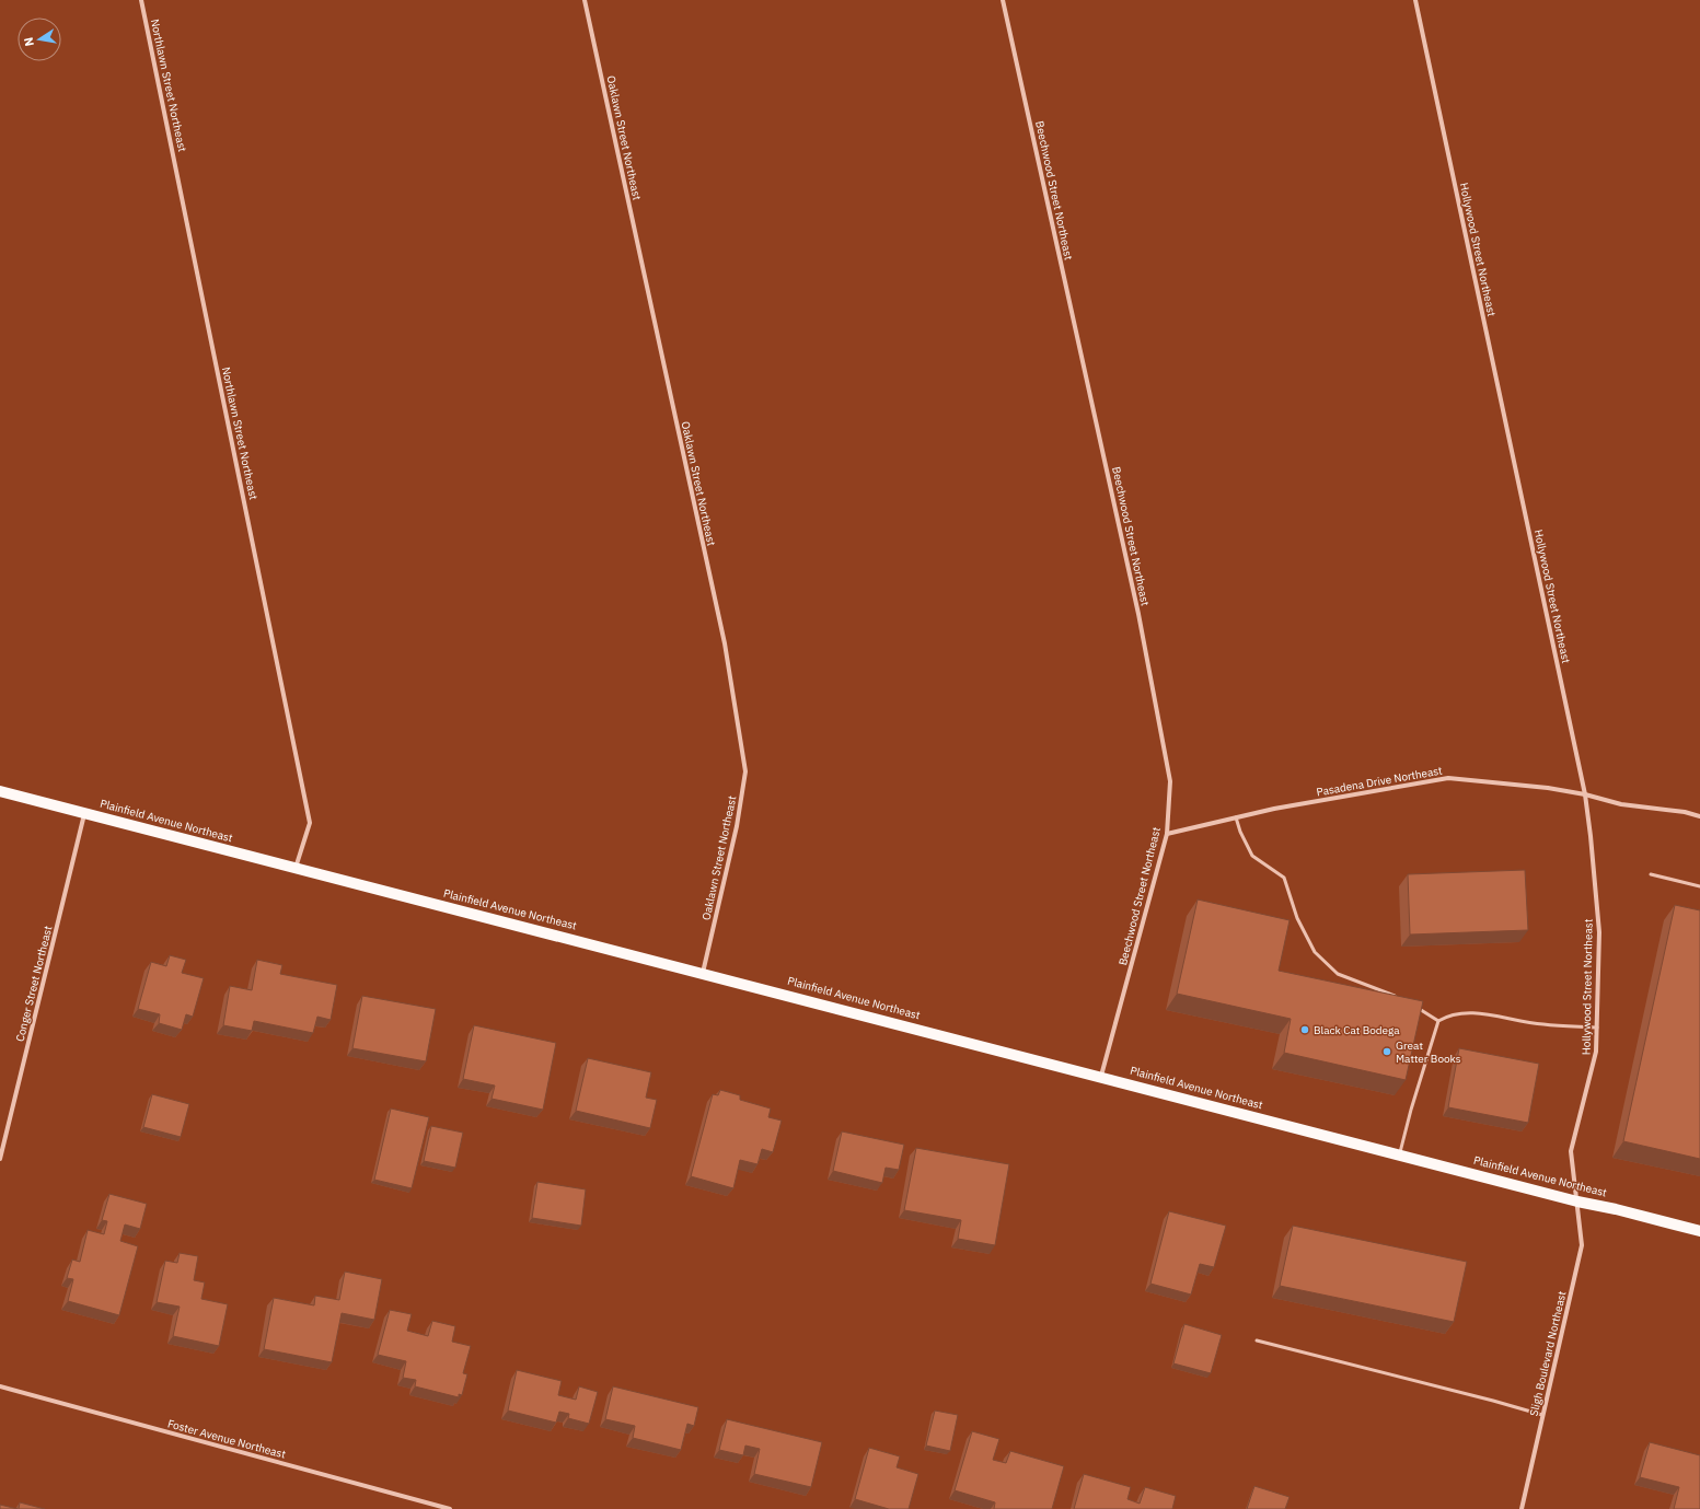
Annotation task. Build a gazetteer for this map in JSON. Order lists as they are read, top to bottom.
{
  "streets": {
    "main road": ["Plainfield Avenue Northeast"],
    "street": [
      "Northlawn Street Northeast",
      "Oaklawn Street Northeast",
      "Beechwood Street Northeast",
      "Hollywood Street Northeast",
      "Pasadena Drive Northeast",
      "Conger Street Northeast",
      "Sligh Boulevard Northeast",
      "Foster Avenue Northeast"
    ]
  },
  "crossings": [
    ["Northlawn Street Northeast", "Plainfield Avenue Northeast"],
    ["Oaklawn Street Northeast", "Plainfield Avenue Northeast"],
    ["Beechwood Street Northeast", "Pasadena Drive Northeast"],
    ["Beechwood Street Northeast", "Plainfield Avenue Northeast"],
    ["Hollywood Street Northeast", "Pasadena Drive Northeast"],
    ["Hollywood Street Northeast", "Plainfield Avenue Northeast"],
    ["Hollywood Street Northeast", "Sligh Boulevard Northeast"],
    ["Plainfield Avenue Northeast", "Conger Street Northeast"],
    ["Plainfield Avenue Northeast", "Sligh Boulevard Northeast"]
  ],
  "places": ["Black Cat Bodega", "Great Matter Books"],
  "north": "left"
}
